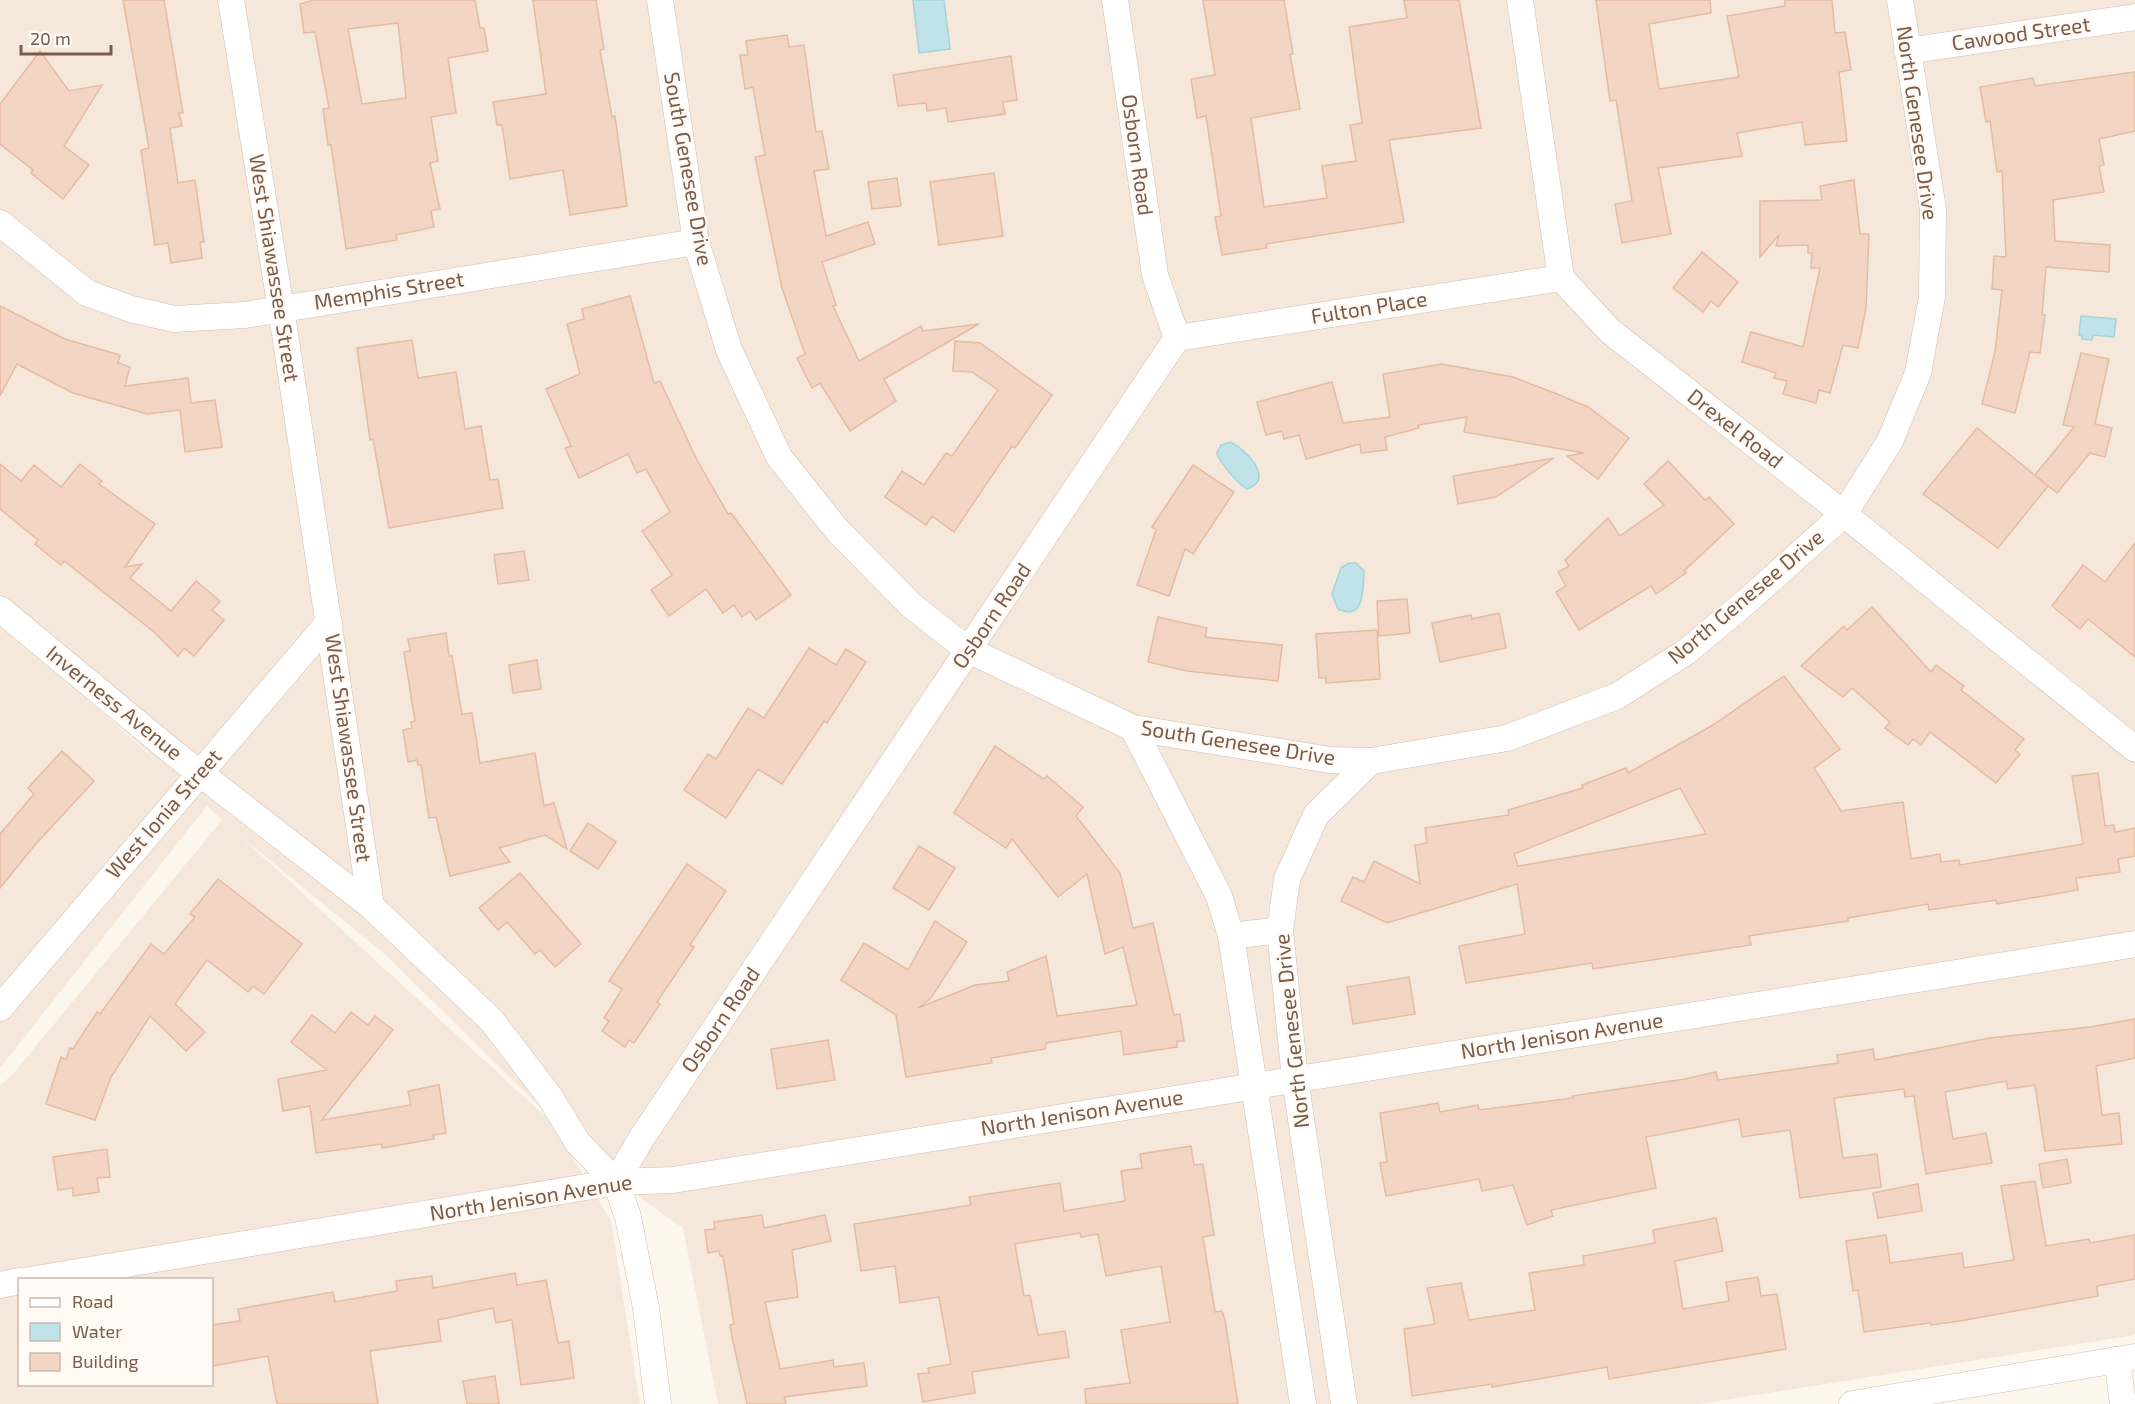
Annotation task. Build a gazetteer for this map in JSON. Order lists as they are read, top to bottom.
{
  "streets": {
    "street": [
      "Cawood Street",
      "North Genesee Drive",
      "Osborn Road",
      "South Genesee Drive",
      "West Shiawassee Street",
      "Memphis Street",
      "Fulton Place",
      "Drexel Road",
      "Inverness Avenue",
      "West Ionia Street",
      "North Jenison Avenue"
    ]
  },
  "crossings": [
    ["Cawood Street", "North Genesee Drive"],
    ["North Genesee Drive", "South Genesee Drive"],
    ["North Genesee Drive", "Drexel Road"],
    ["North Genesee Drive", "North Jenison Avenue"],
    ["Osborn Road", "South Genesee Drive"],
    ["Osborn Road", "Fulton Place"],
    ["Osborn Road", "North Jenison Avenue"],
    ["South Genesee Drive", "Memphis Street"],
    ["West Shiawassee Street", "Memphis Street"],
    ["West Shiawassee Street", "Inverness Avenue"],
    ["West Shiawassee Street", "West Ionia Street"],
    ["Fulton Place", "Drexel Road"],
    ["Inverness Avenue", "West Ionia Street"]
  ],
  "legend": ["Road", "Water", "Building"],
  "scale_bar": "20 m"
}
